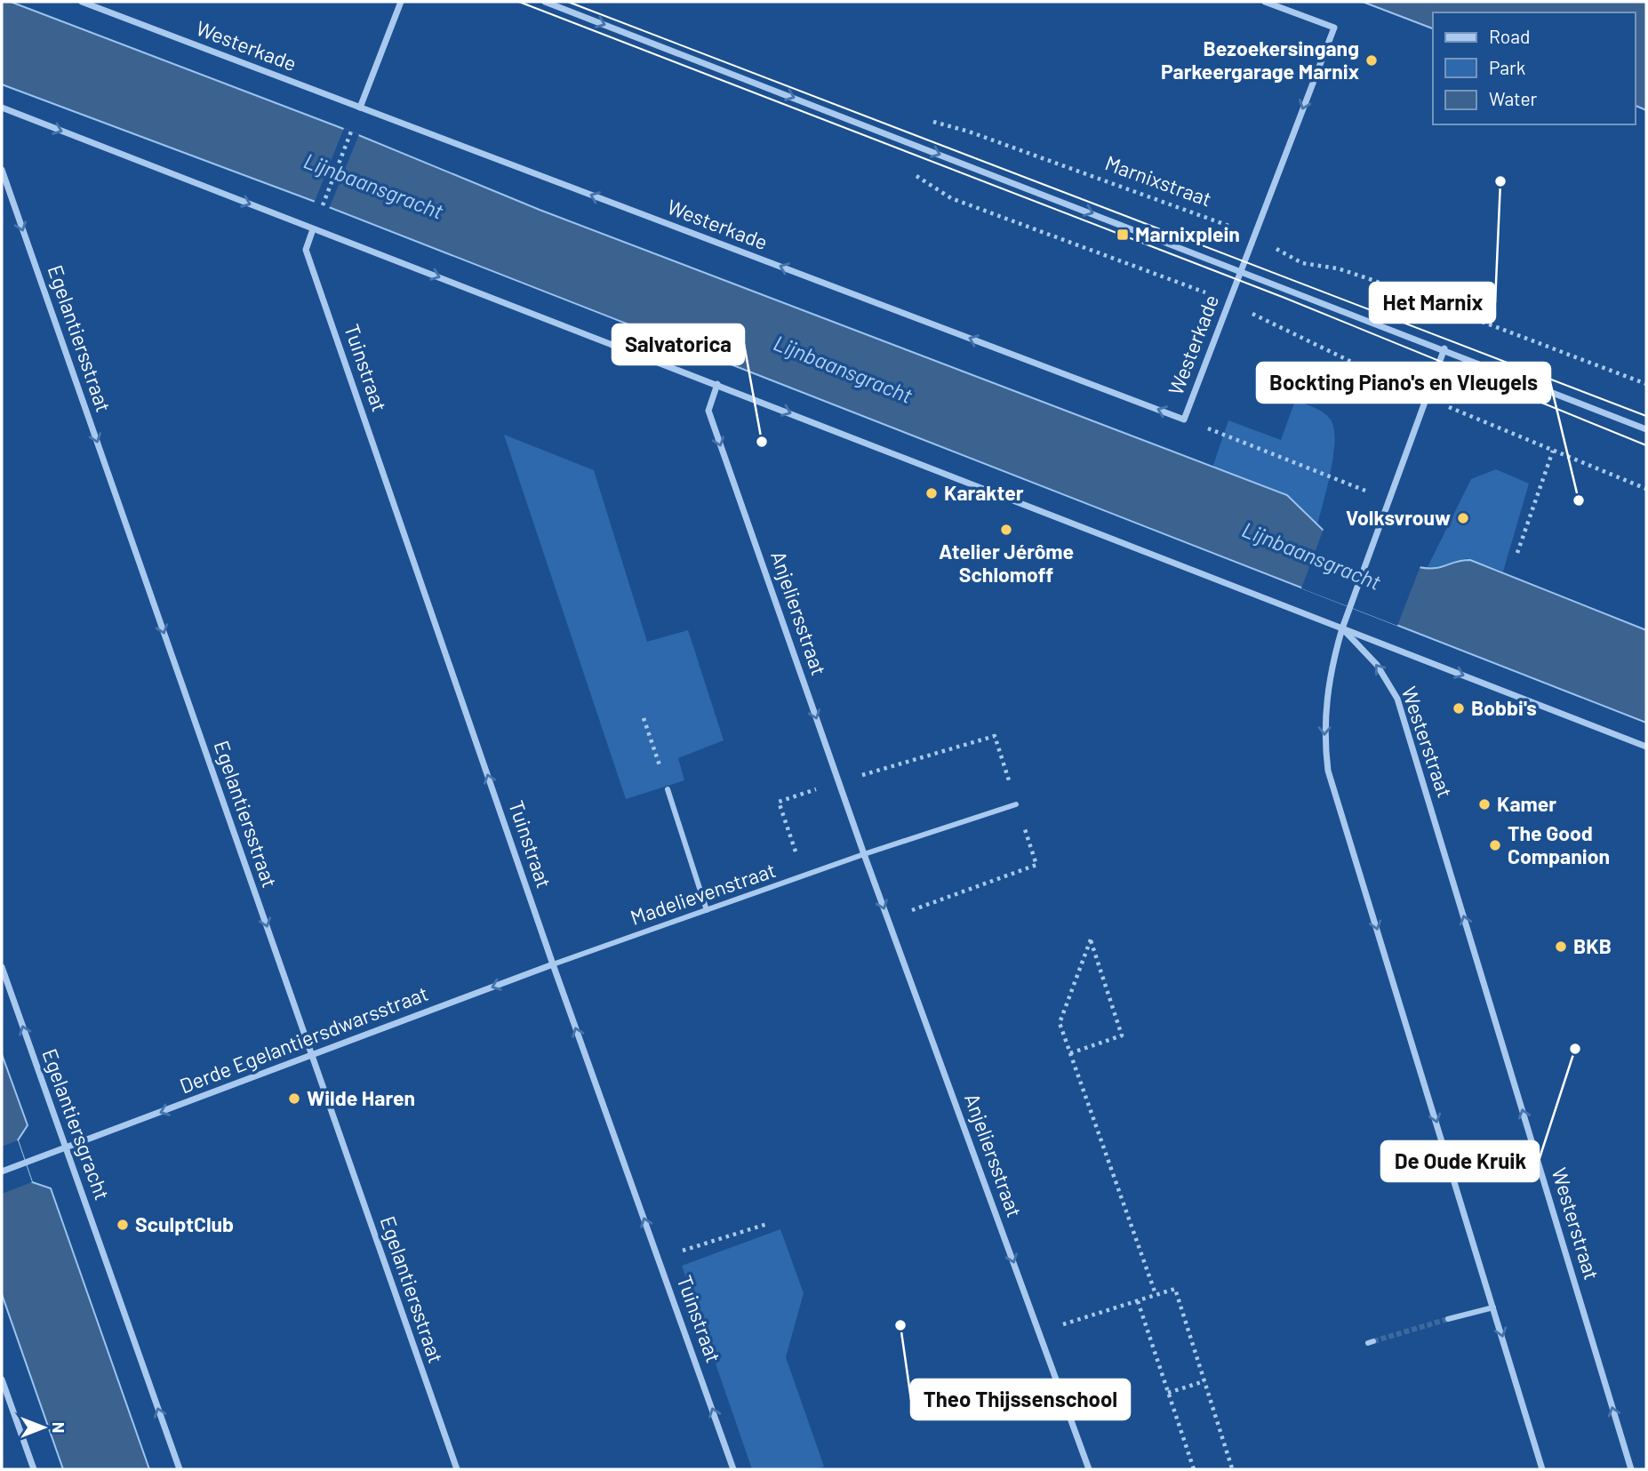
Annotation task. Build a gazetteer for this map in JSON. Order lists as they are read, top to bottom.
{
  "streets": {
    "street": [
      "Westerkade",
      "Egelantiersstraat",
      "Tuinstraat",
      "Anjeliersstraat",
      "Westerstraat",
      "Madelievenstraat",
      "Derde Egelantiersdwarsstraat",
      "Egelantiersgracht"
    ],
    "path": ["Marnixstraat"]
  },
  "crossings": [
    ["Westerkade", "Marnixstraat"],
    ["Egelantiersstraat", "Derde Egelantiersdwarsstraat"],
    ["Tuinstraat", "Madelievenstraat"],
    ["Tuinstraat", "Derde Egelantiersdwarsstraat"],
    ["Anjeliersstraat", "Madelievenstraat"],
    ["Madelievenstraat", "Derde Egelantiersdwarsstraat"],
    ["Derde Egelantiersdwarsstraat", "Egelantiersgracht"]
  ],
  "one_way": [
    "Westerkade",
    "Egelantiersstraat",
    "Tuinstraat",
    "Anjeliersstraat",
    "Westerstraat",
    "Derde Egelantiersdwarsstraat",
    "Egelantiersgracht"
  ],
  "water": ["Lijnbaansgracht"],
  "places": {
    "other": [
      "Bezoekersingang Parkeergarage Marnix",
      "Het Marnix",
      "Salvatorica",
      "Karakter",
      "Bockting Piano's en Vleugels",
      "Volksvrouw",
      "Atelier Jérôme Schlomoff",
      "Bobbi's",
      "Kamer",
      "The Good Companion",
      "BKB",
      "De Oude Kruik",
      "Wilde Haren",
      "SculptClub",
      "Theo Thijssenschool"
    ],
    "transit": ["Marnixplein"]
  },
  "legend": ["Road", "Park", "Water"],
  "north": "right"
}
